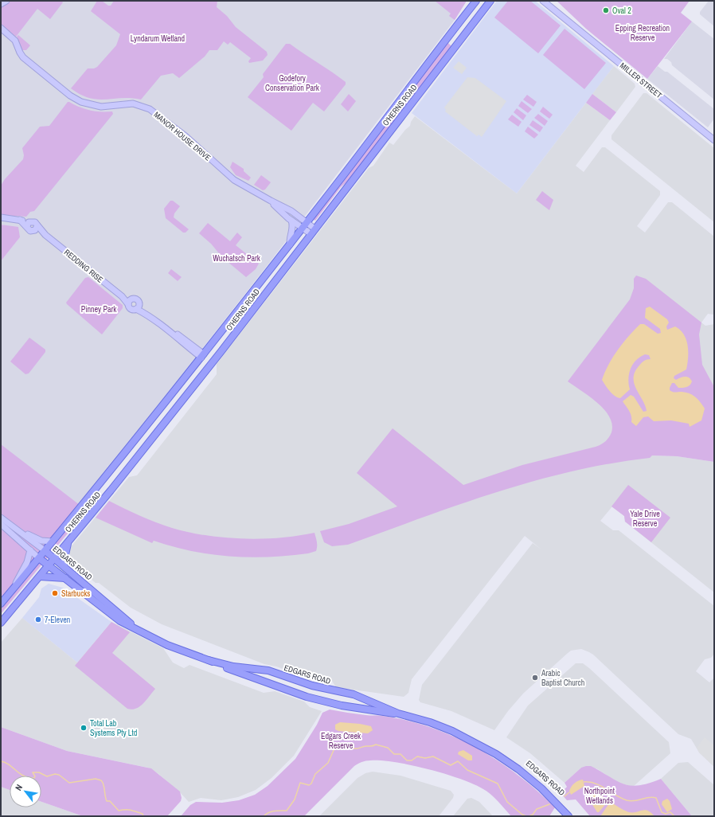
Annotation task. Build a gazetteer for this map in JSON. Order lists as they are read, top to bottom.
{
  "streets": {
    "main road": ["O'HERNS ROAD", "EDGARS ROAD"],
    "street": ["MILLER STREET", "MANOR HOUSE DRIVE", "REDDING RISE"]
  },
  "crossings": [
    ["O'HERNS ROAD", "MANOR HOUSE DRIVE"],
    ["O'HERNS ROAD", "EDGARS ROAD"]
  ],
  "parks": [
    "Epping Recreation Reserve",
    "Lyndarum Wetland",
    "Godefory Conservation Park",
    "Wuchatsch Park",
    "Pinney Park",
    "Yale Drive Reserve",
    "Edgars Creek Reserve",
    "Northpoint Wetlands"
  ],
  "places": [
    "Oval 2",
    "Starbucks",
    "7-Eleven",
    "Arabic Baptist Church",
    "Total Lab Systems Pty Ltd"
  ],
  "north": "top left"
}
